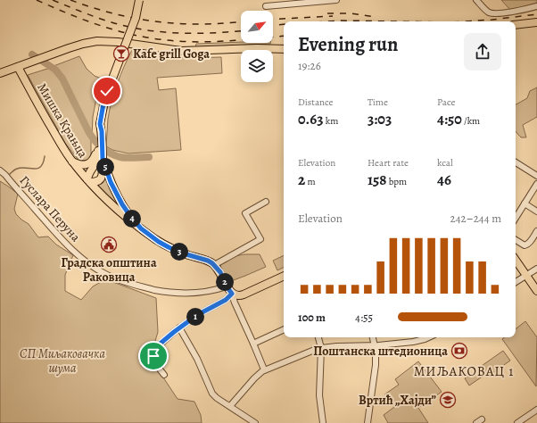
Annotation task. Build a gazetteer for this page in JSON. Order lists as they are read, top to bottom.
{
  "streets": {
    "main road": ["Мишка Крањца"],
    "street": ["Гуслара Перуна"]
  },
  "districts": ["МИЉАКОВАЦ 1"],
  "parks": ["СП Миљаковачка шума"],
  "places": {
    "bar": ["Kafe grill Goga"],
    "public building": ["Градска општина Раковица"],
    "bank": ["Поштанска штедионица"],
    "school or university": ["Вртић „Хајди”"]
  },
  "north": "top right",
  "page": {
    "heading": ["Evening run", "19:26"],
    "stats": [
      ["Distance", "0.63 km"],
      ["Time", "3:03"],
      ["Pace", "4:50 /km"],
      ["Elevation", "2 m"],
      ["Heart rate", "158 bpm"],
      ["kcal", "46"]
    ],
    "pins": [
      "5",
      "4",
      "3",
      "2",
      "1"
    ],
    "chart": ["Elevation", "242–244 m"],
    "list": [
      {
        "name": "100 m",
        "note": "4:55"
      }
    ]
  }
}
